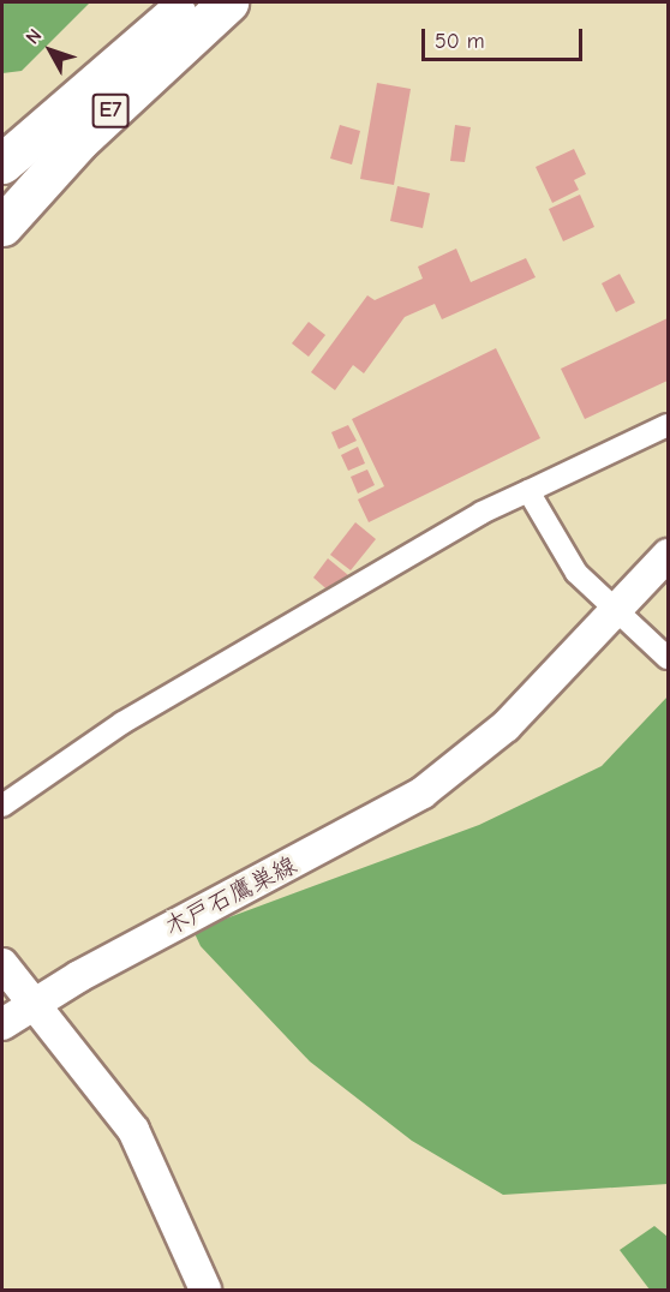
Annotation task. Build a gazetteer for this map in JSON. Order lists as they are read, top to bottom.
{
  "streets": {
    "highway": ["E7"],
    "main road": ["木戸石鷹巣線"]
  },
  "scale_bar": "50 m",
  "north": "top left"
}
